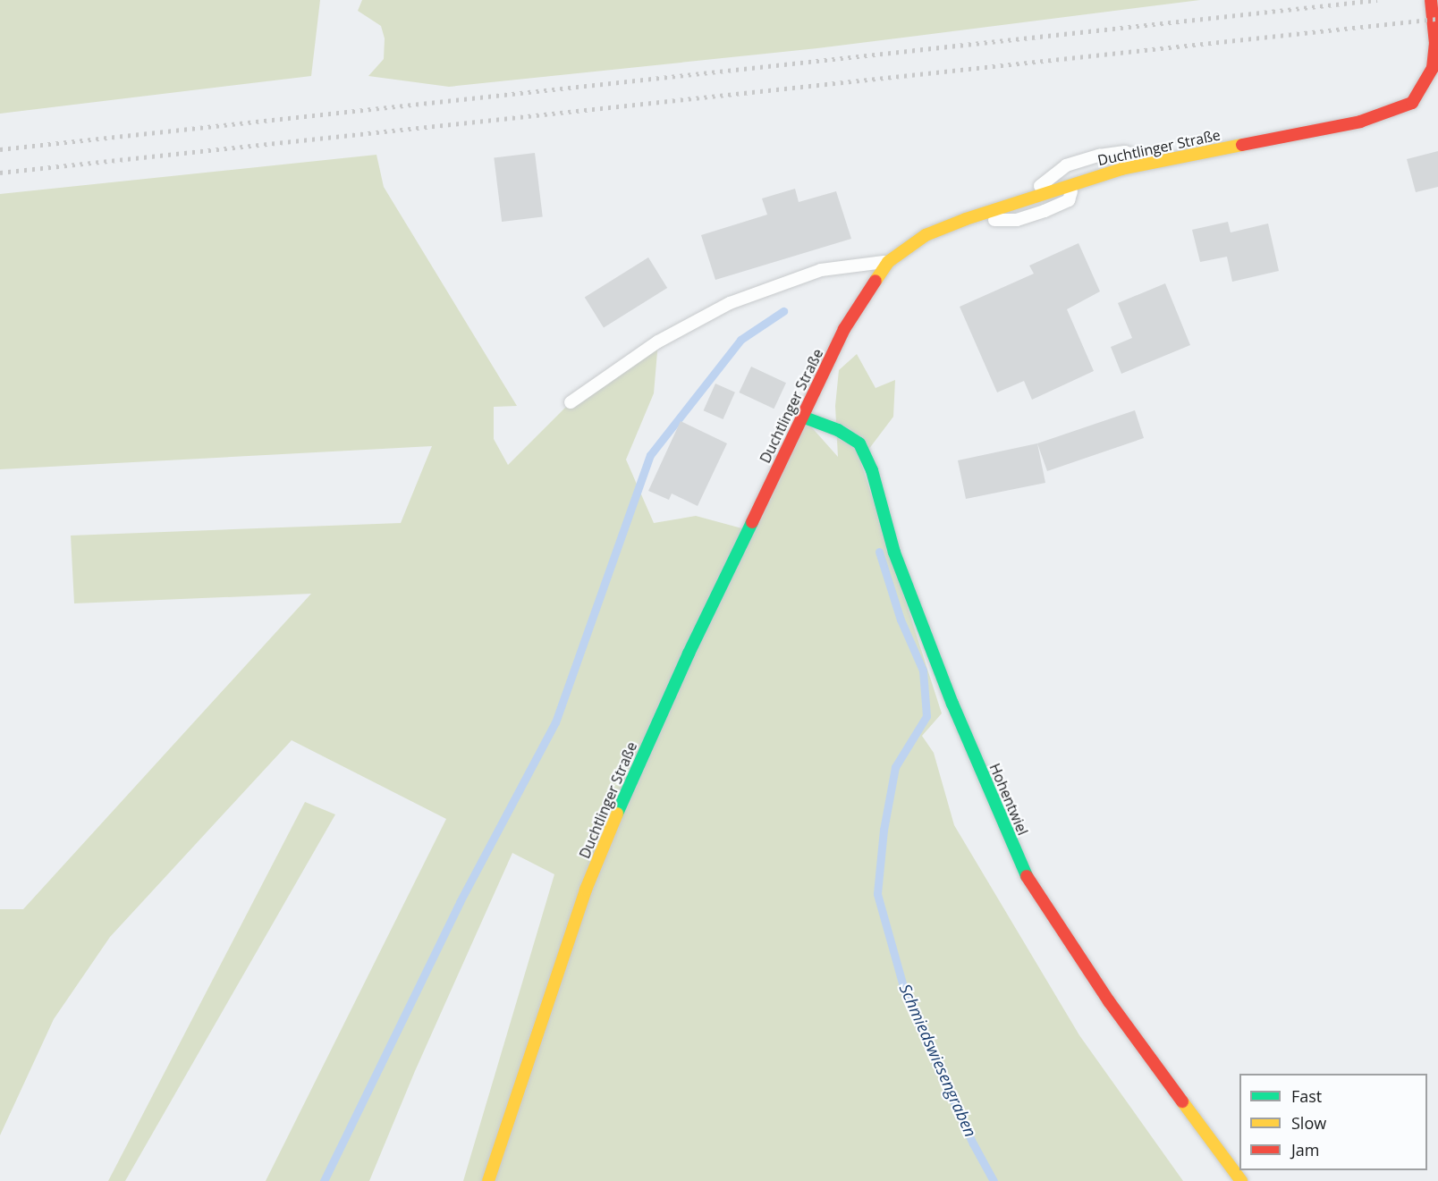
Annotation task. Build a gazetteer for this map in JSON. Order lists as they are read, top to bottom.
{
  "streets": {
    "street": ["Duchtlinger Straße", "Hohentwiel"]
  },
  "crossings": [
    ["Duchtlinger Straße", "Hohentwiel"]
  ],
  "water": ["Schmiedswiesengraben"],
  "legend": ["Fast", "Slow", "Jam"]
}
